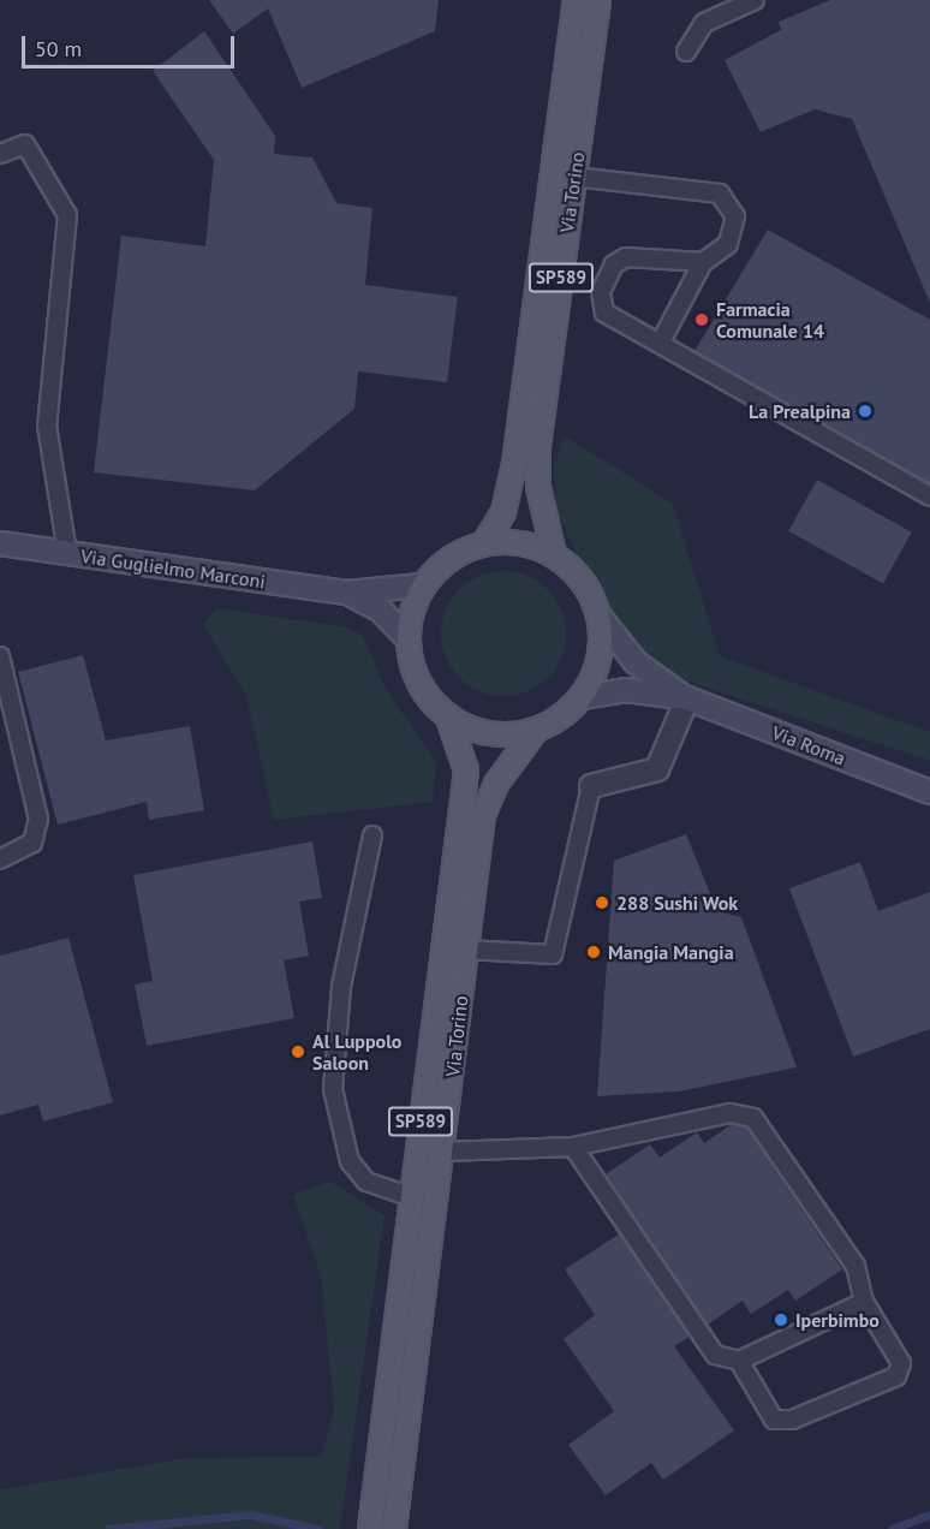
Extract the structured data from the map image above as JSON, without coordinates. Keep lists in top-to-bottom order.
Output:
{
  "streets": {
    "main road": ["Via Torino", "SP589"],
    "street": ["Via Guglielmo Marconi", "Via Roma"]
  },
  "crossings": [
    ["Via Torino", "SP589"],
    ["Via Torino", "Via Guglielmo Marconi"],
    ["SP589", "Via Guglielmo Marconi"]
  ],
  "places": [
    "Farmacia Comunale 14",
    "La Prealpina",
    "288 Sushi Wok",
    "Mangia Mangia",
    "Al Luppolo Saloon",
    "Iperbimbo"
  ],
  "scale_bar": "50 m"
}
